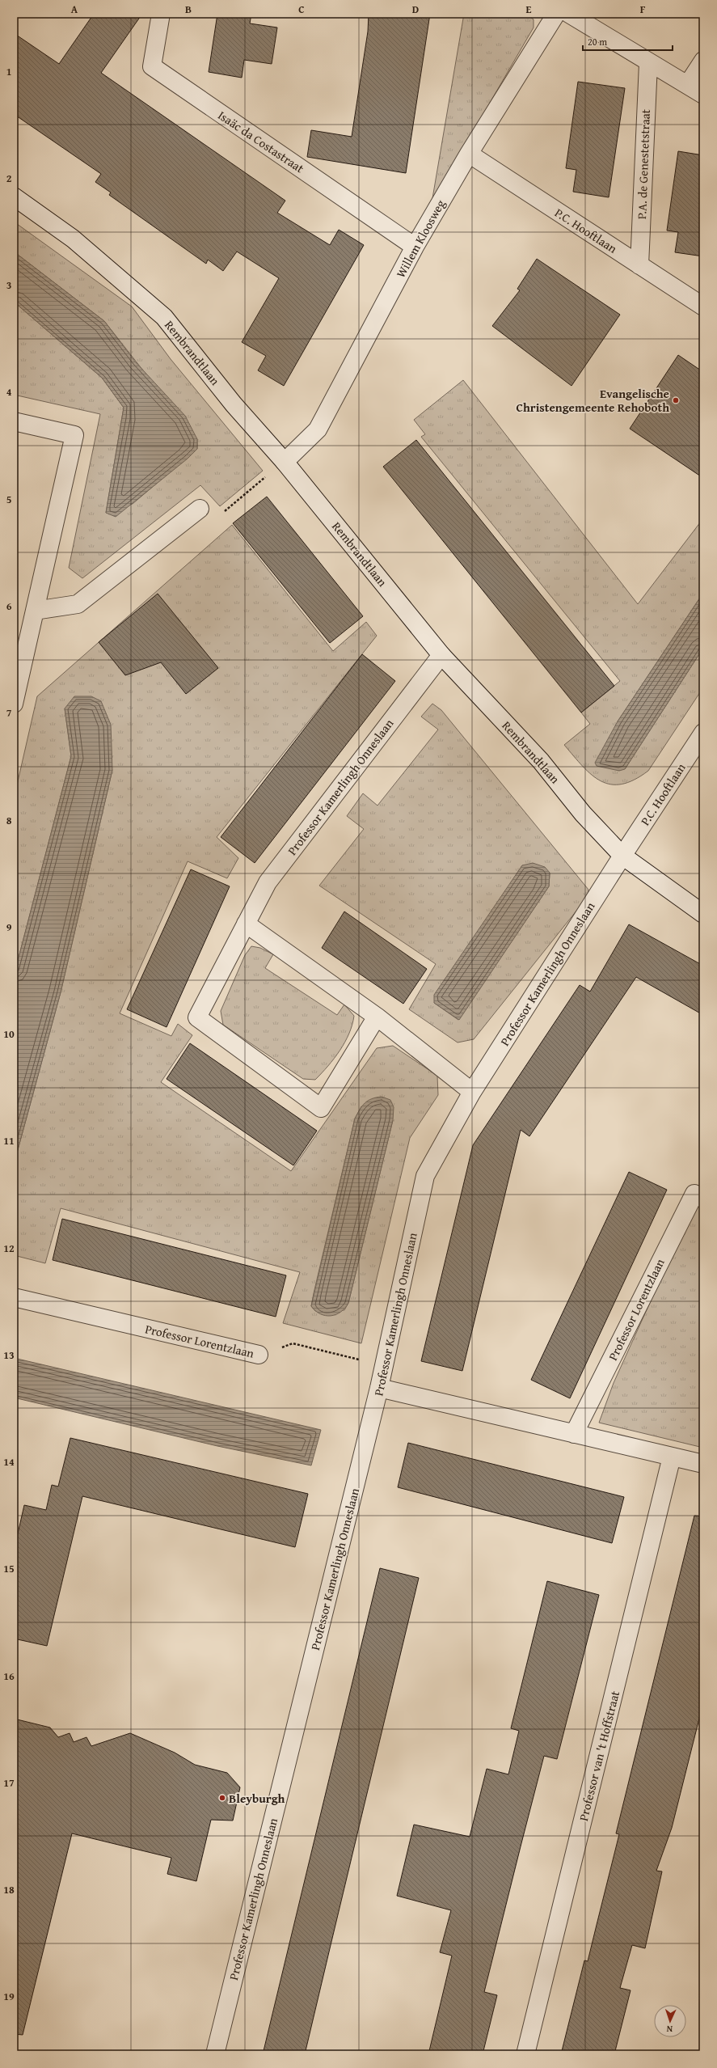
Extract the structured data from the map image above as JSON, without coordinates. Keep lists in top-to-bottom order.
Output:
{
  "streets": {
    "street": [
      "Isaäc da Costastraat",
      "P.A. de Genestetstraat",
      "P.C. Hooftlaan",
      "Willem Kloosweg",
      "Rembrandtlaan",
      "Professor Kamerlingh Onneslaan",
      "Professor Lorentzlaan",
      "Professor van 't Hoffstraat"
    ]
  },
  "crossings": [
    ["Isaäc da Costastraat", "Willem Kloosweg"],
    ["P.A. de Genestetstraat", "P.C. Hooftlaan"],
    ["P.C. Hooftlaan", "Willem Kloosweg"],
    ["P.C. Hooftlaan", "Rembrandtlaan"],
    ["P.C. Hooftlaan", "Professor Kamerlingh Onneslaan"],
    ["Willem Kloosweg", "Rembrandtlaan"],
    ["Rembrandtlaan", "Professor Kamerlingh Onneslaan"],
    ["Professor Kamerlingh Onneslaan", "Professor Lorentzlaan"]
  ],
  "places": ["Evangelische Christengemeente Rehoboth", "Bleyburgh"],
  "scale_bar": "20 m",
  "north": "bottom",
  "grid": {
    "columns": [
      "A",
      "B",
      "C",
      "D",
      "E",
      "F"
    ],
    "rows": [
      "1",
      "2",
      "3",
      "4",
      "5",
      "6",
      "7",
      "8",
      "9",
      "10",
      "11",
      "12",
      "13",
      "14",
      "15",
      "16",
      "17",
      "18",
      "19"
    ]
  }
}
